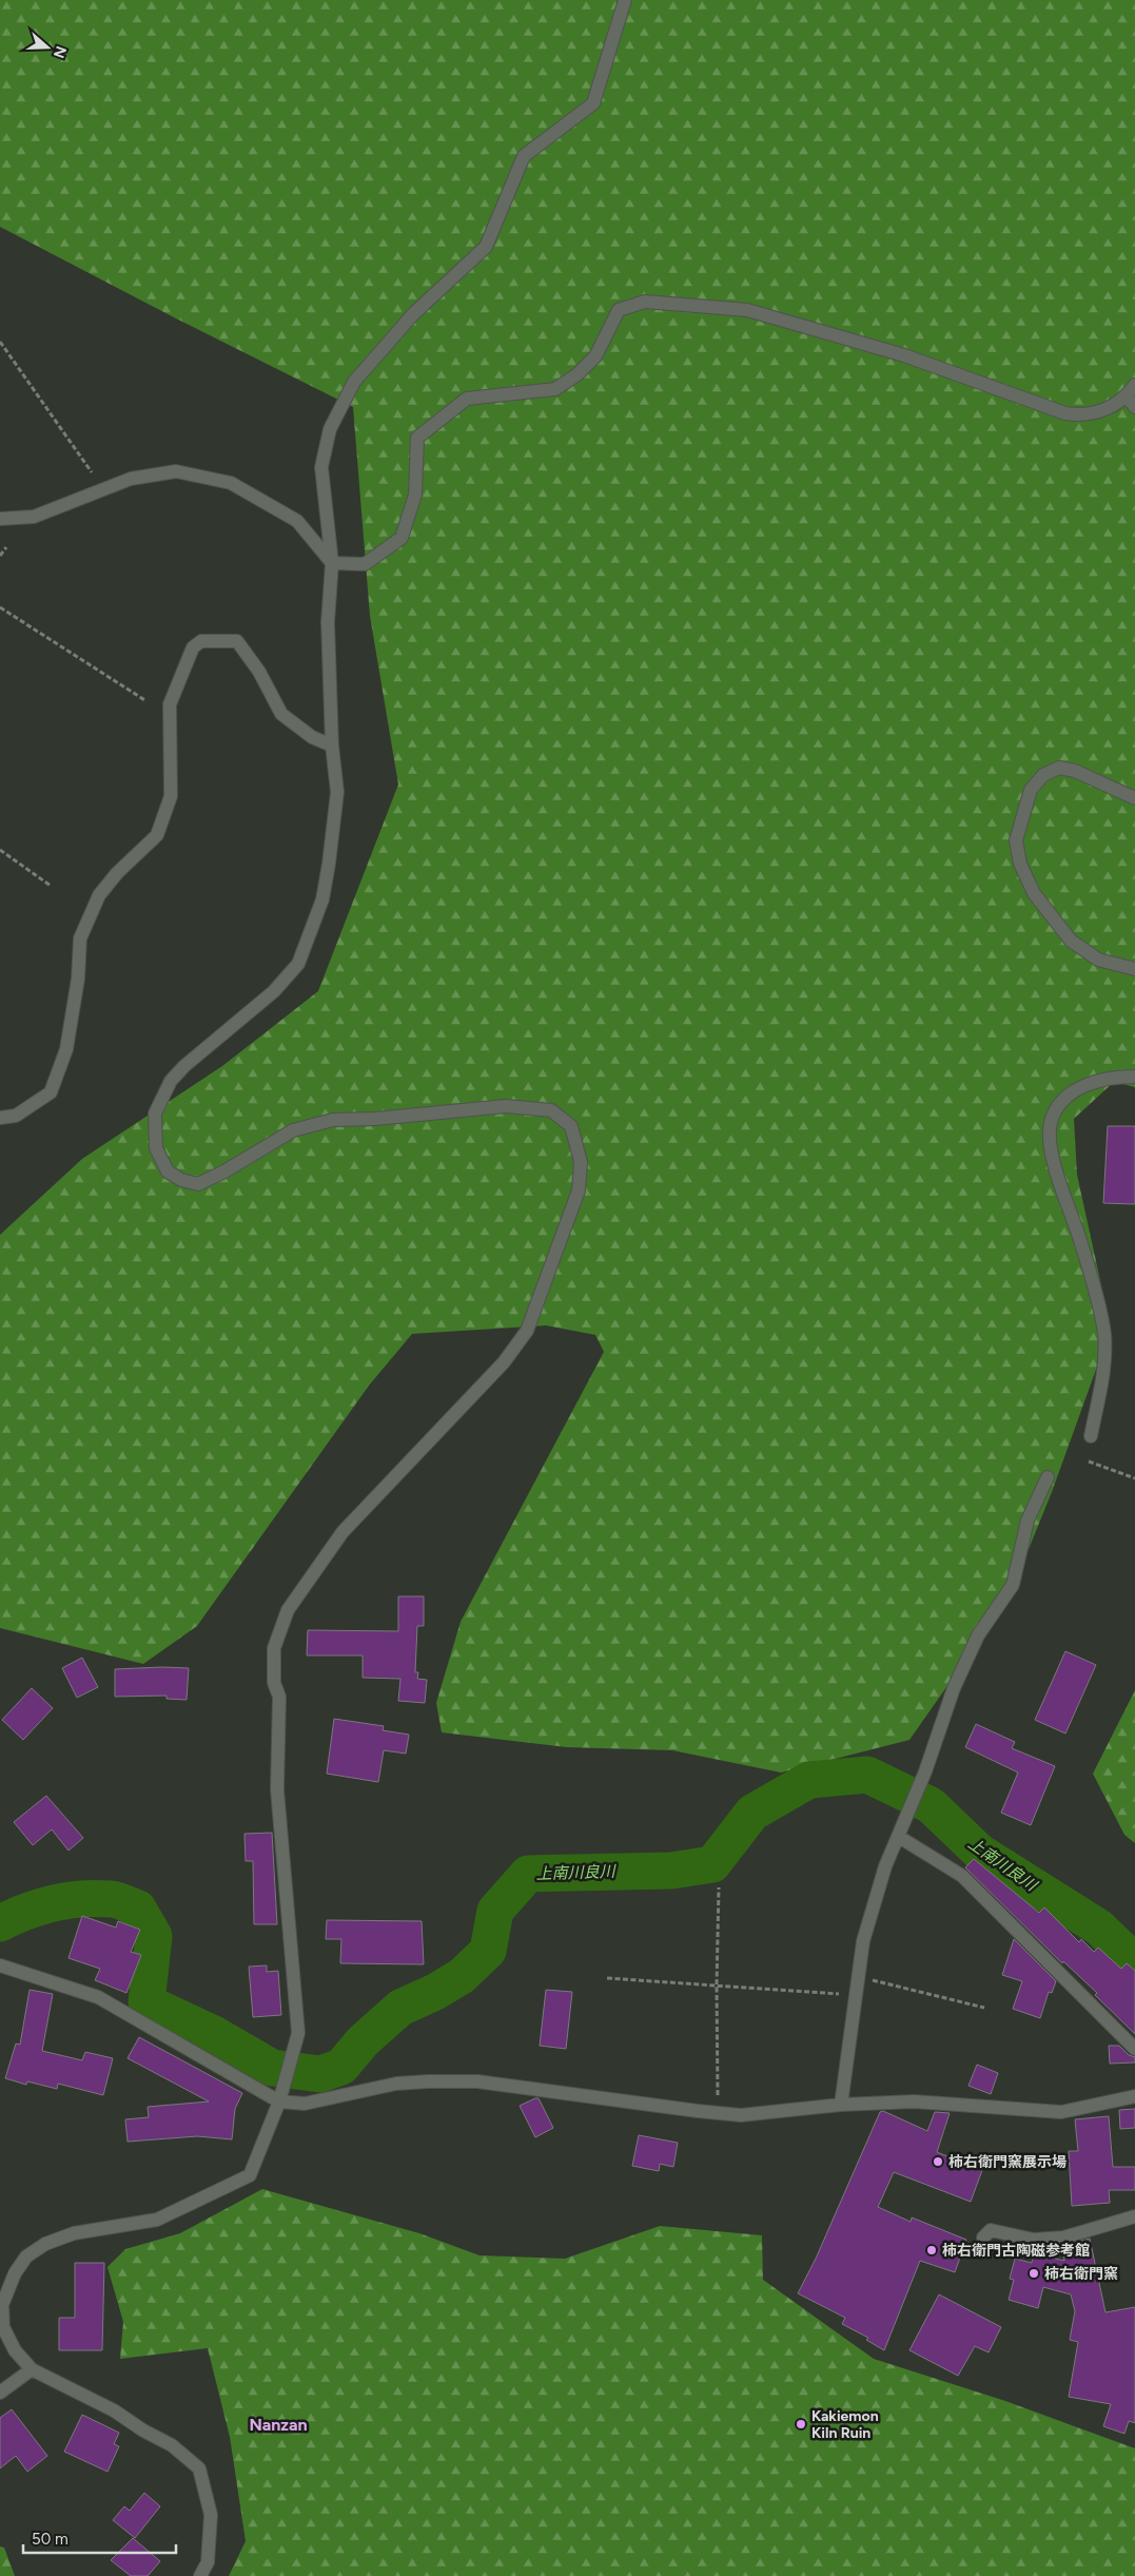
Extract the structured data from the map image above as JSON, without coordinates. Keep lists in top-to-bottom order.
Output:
{
  "districts": ["Nanzan"],
  "water": ["上南川良川"],
  "places": [
    "柿右衛門窯展示場",
    "柿右衛門古陶磁参考館",
    "柿右衛門窯",
    "Kakiemon Kiln Ruin"
  ],
  "scale_bar": "50 m",
  "north": "right"
}
